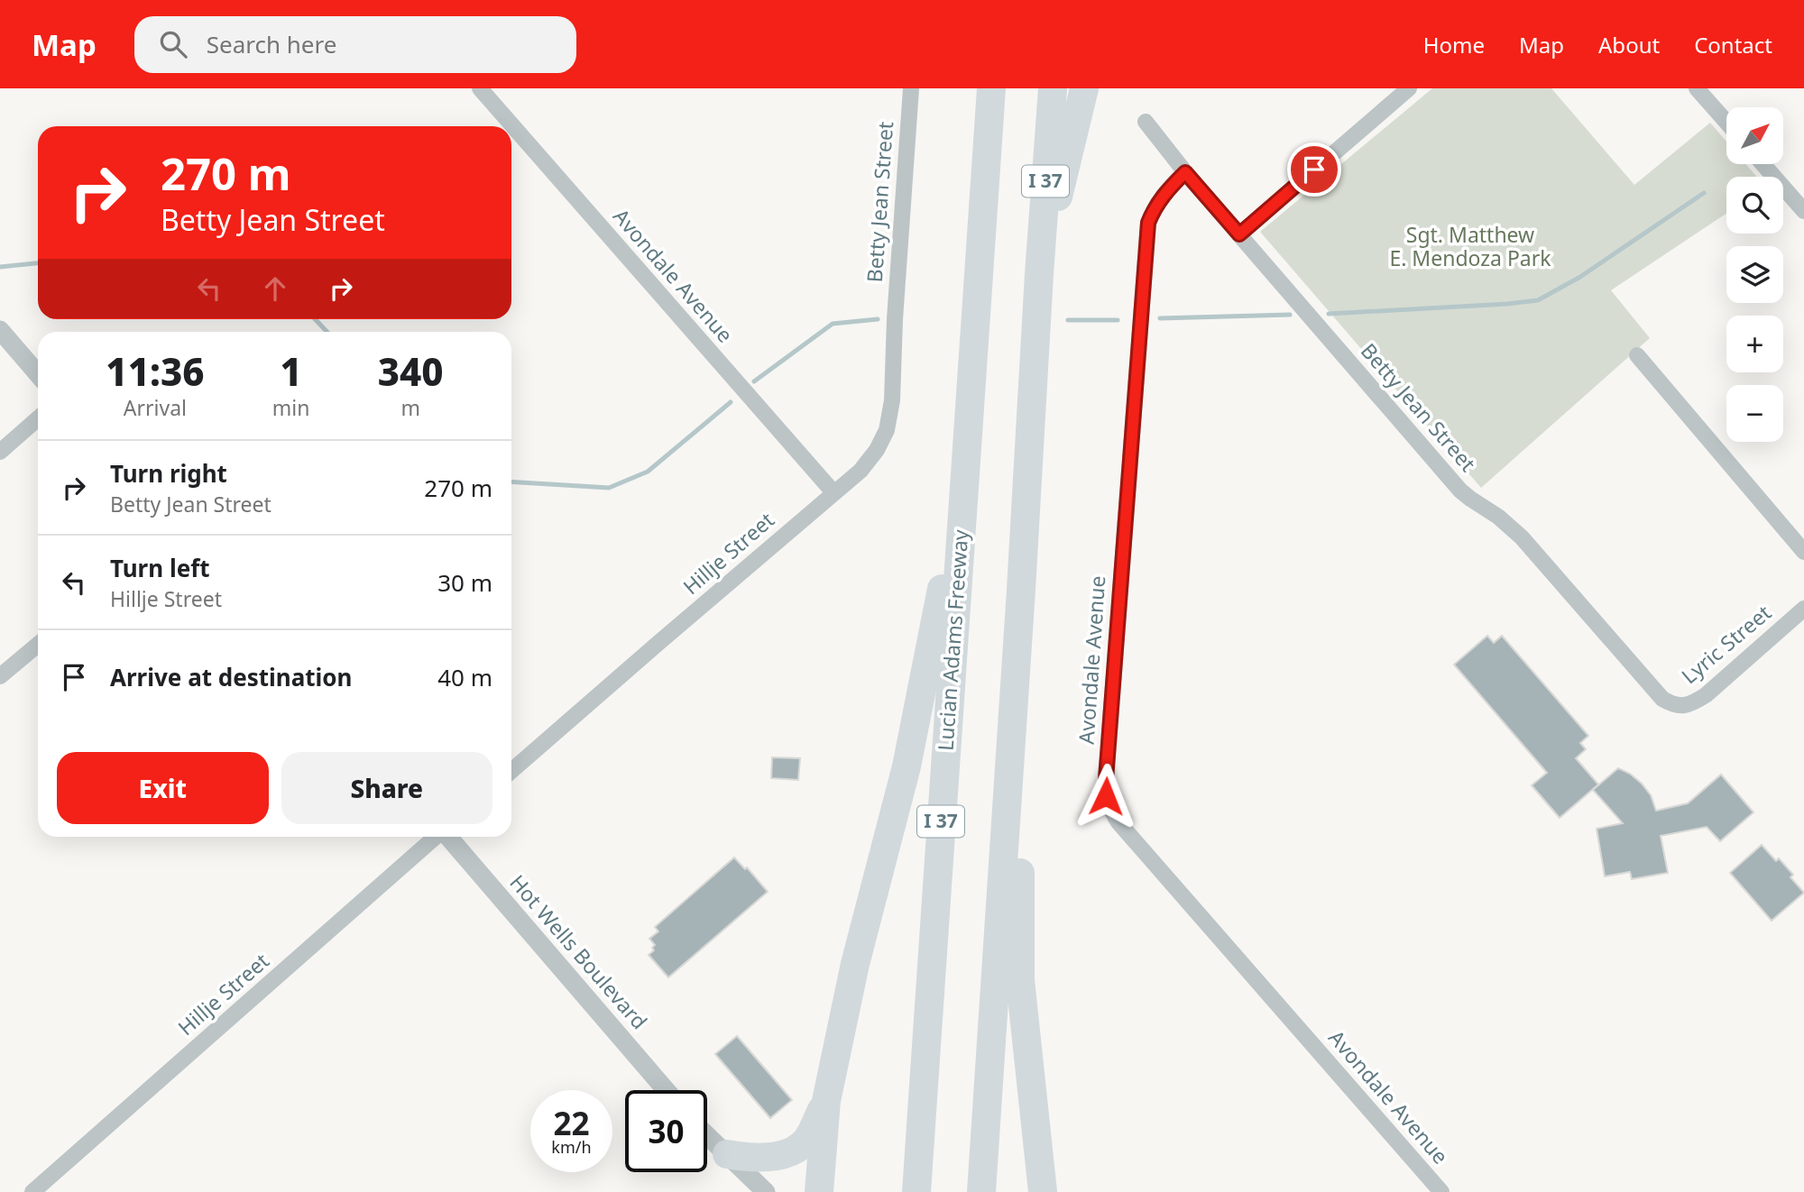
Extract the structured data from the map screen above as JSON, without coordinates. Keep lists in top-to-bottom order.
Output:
{
  "streets": {
    "highway": ["I 37", "Lucian Adams Freeway"],
    "street": [
      "Betty Jean Street",
      "Avondale Avenue",
      "Hillje Street",
      "Lyric Street",
      "Hot Wells Boulevard"
    ]
  },
  "crossings": [
    ["Betty Jean Street", "Avondale Avenue"],
    ["Betty Jean Street", "Hillje Street"],
    ["Betty Jean Street", "Lyric Street"],
    ["Avondale Avenue", "Hillje Street"]
  ],
  "parks": ["Sgt. Matthew E. Mendoza Park"],
  "north": "top right",
  "page": {
    "header": "Map",
    "search": "Search here",
    "nav": [
      "Home",
      "Map",
      "About",
      "Contact"
    ],
    "map_buttons": ["+", "−"],
    "turn": ["270 m", "Betty Jean Street"],
    "eta": [
      "11:36",
      "Arrival",
      "1",
      "min",
      "340",
      "m"
    ],
    "list": [
      {
        "name": "Turn right",
        "note": "Betty Jean Street",
        "value": "270 m"
      },
      {
        "name": "Turn left",
        "note": "Hillje Street",
        "value": "30 m"
      },
      {
        "name": "Arrive at destination",
        "value": "40 m"
      }
    ],
    "buttons": ["Exit", "Share"],
    "speed": "22 km/h",
    "limit": "30"
  }
}
